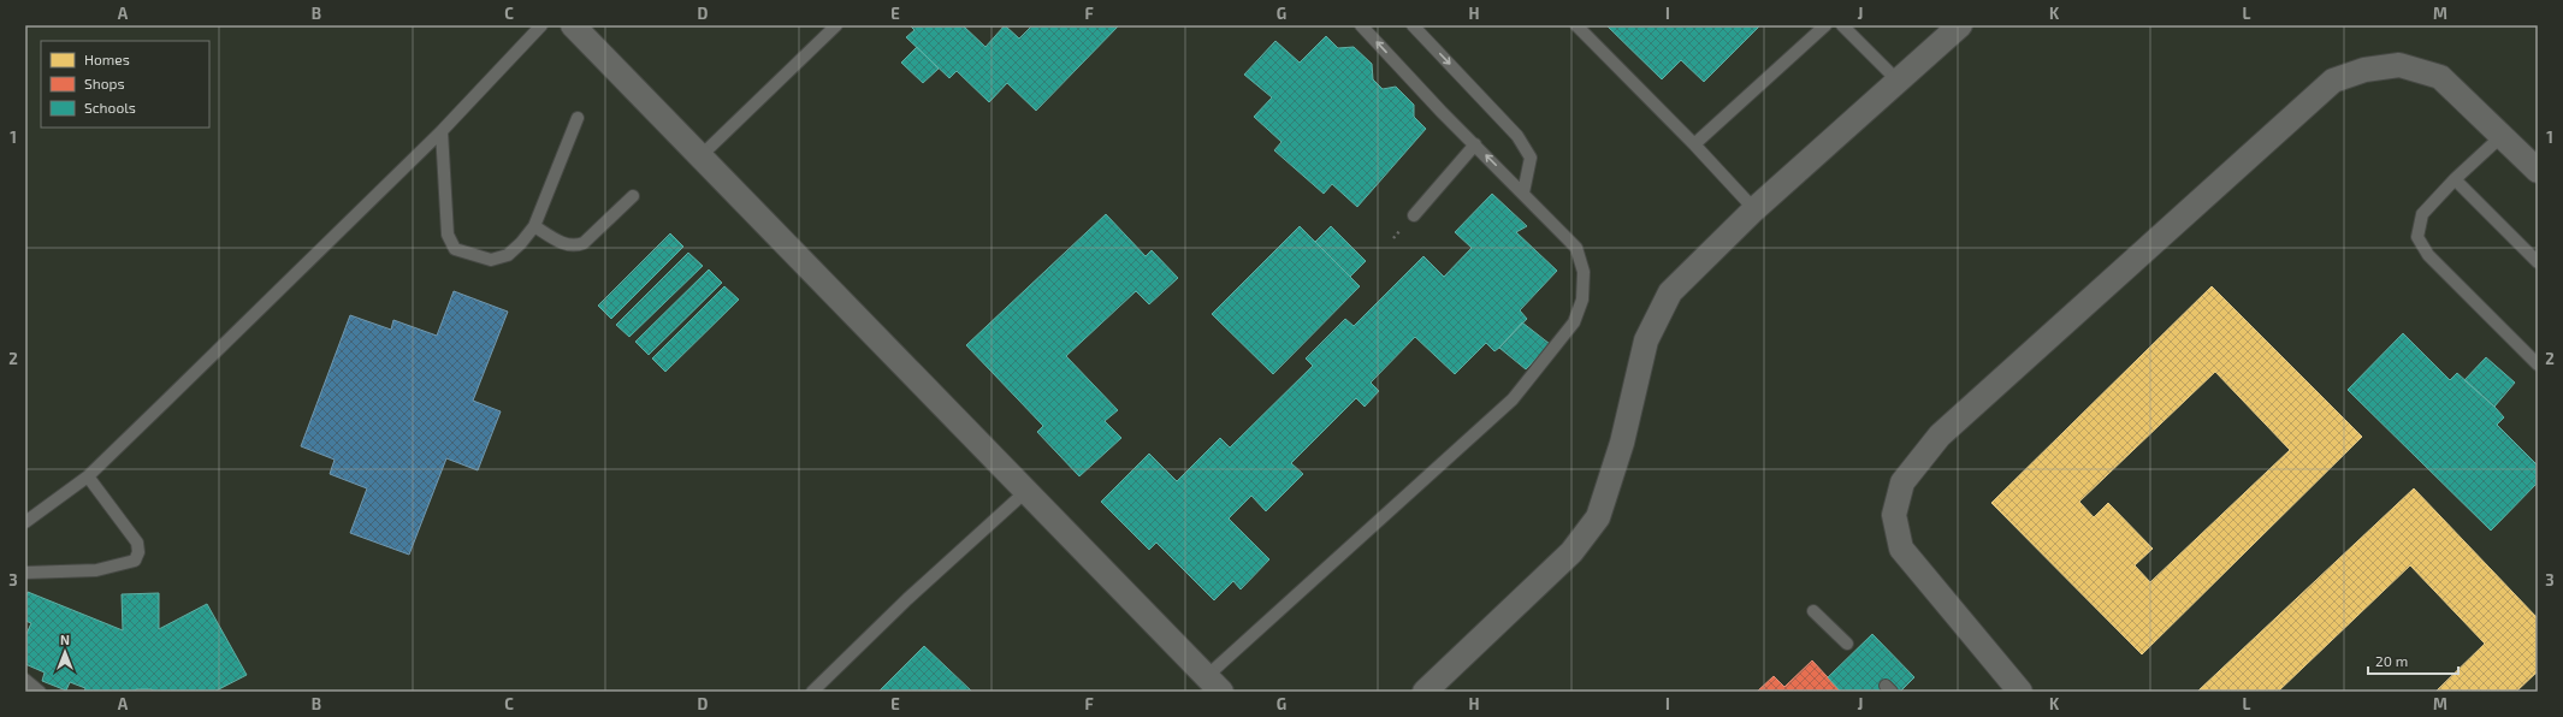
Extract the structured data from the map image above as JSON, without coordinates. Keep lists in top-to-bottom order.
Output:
{
  "legend": ["Homes", "Shops", "Schools"],
  "scale_bar": "20 m",
  "north": "top",
  "grid": {
    "columns": [
      "A",
      "B",
      "C",
      "D",
      "E",
      "F",
      "G",
      "H",
      "I",
      "J",
      "K",
      "L",
      "M"
    ],
    "rows": ["1", "2", "3"]
  }
}
